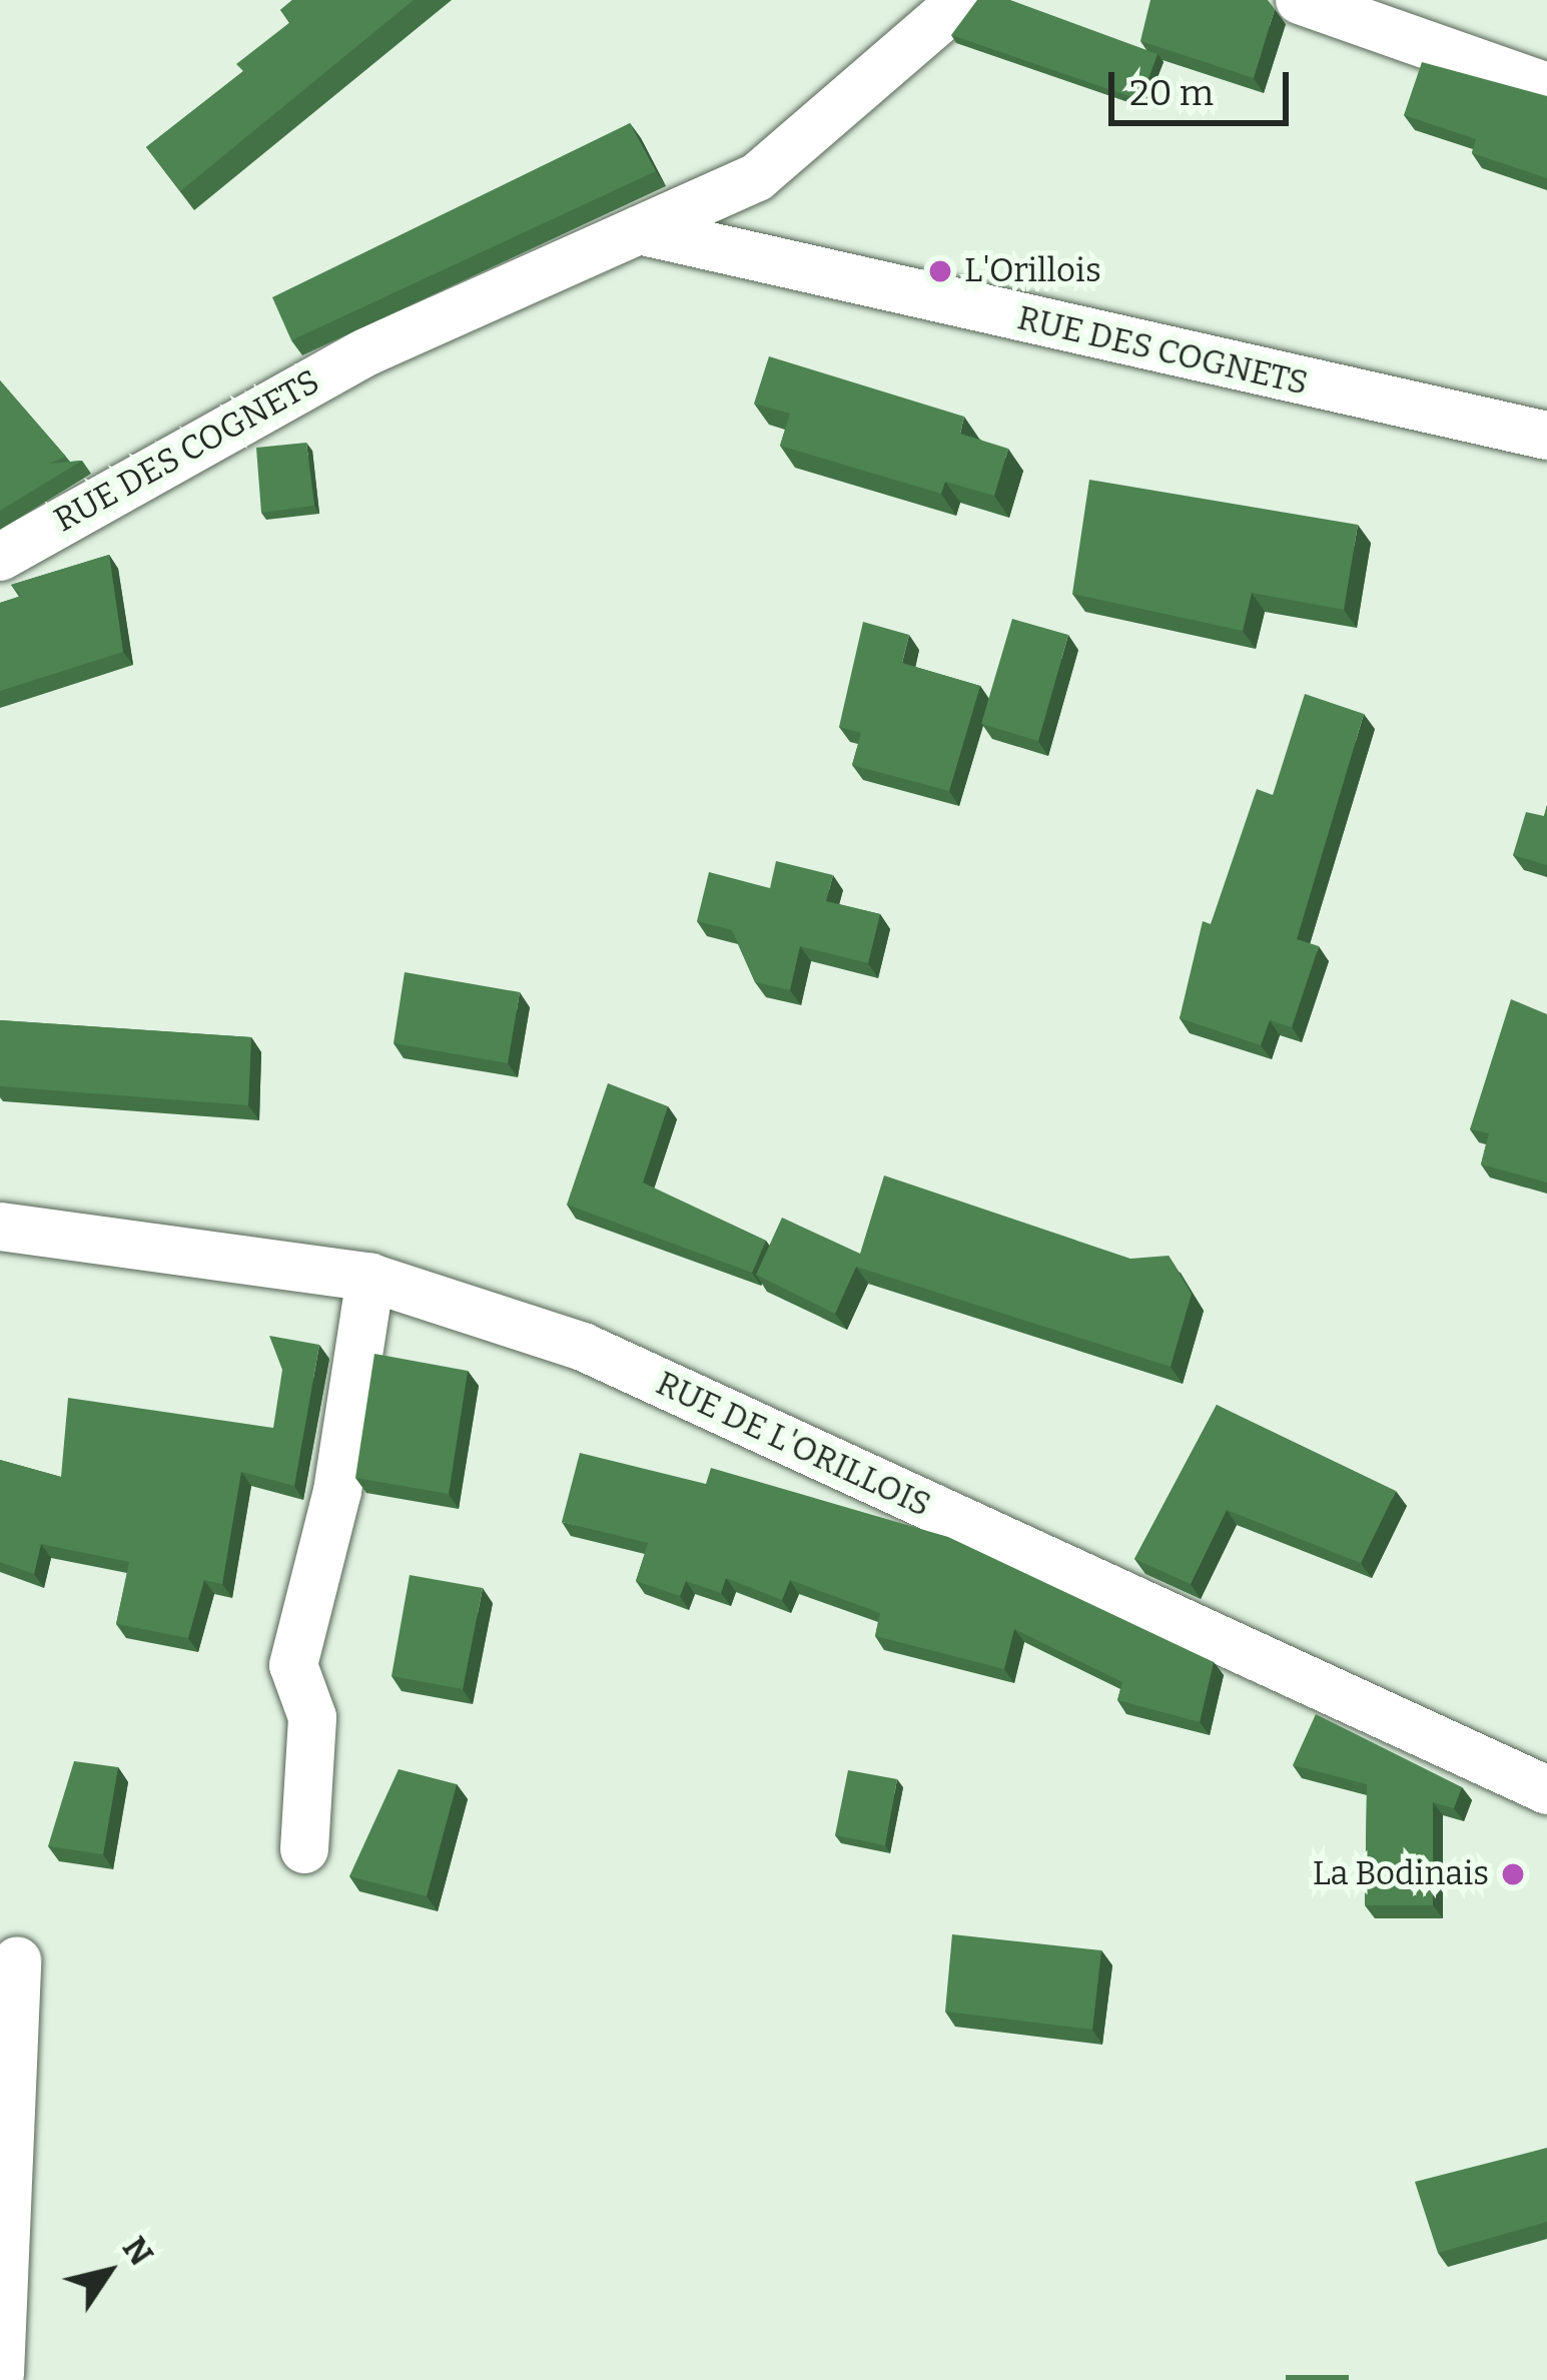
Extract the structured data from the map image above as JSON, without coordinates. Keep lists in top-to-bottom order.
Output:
{
  "streets": {
    "street": ["RUE DES COGNETS", "RUE DE L'ORILLOIS"]
  },
  "places": ["L'Orillois", "La Bodinais"],
  "scale_bar": "20 m",
  "north": "top right"
}
